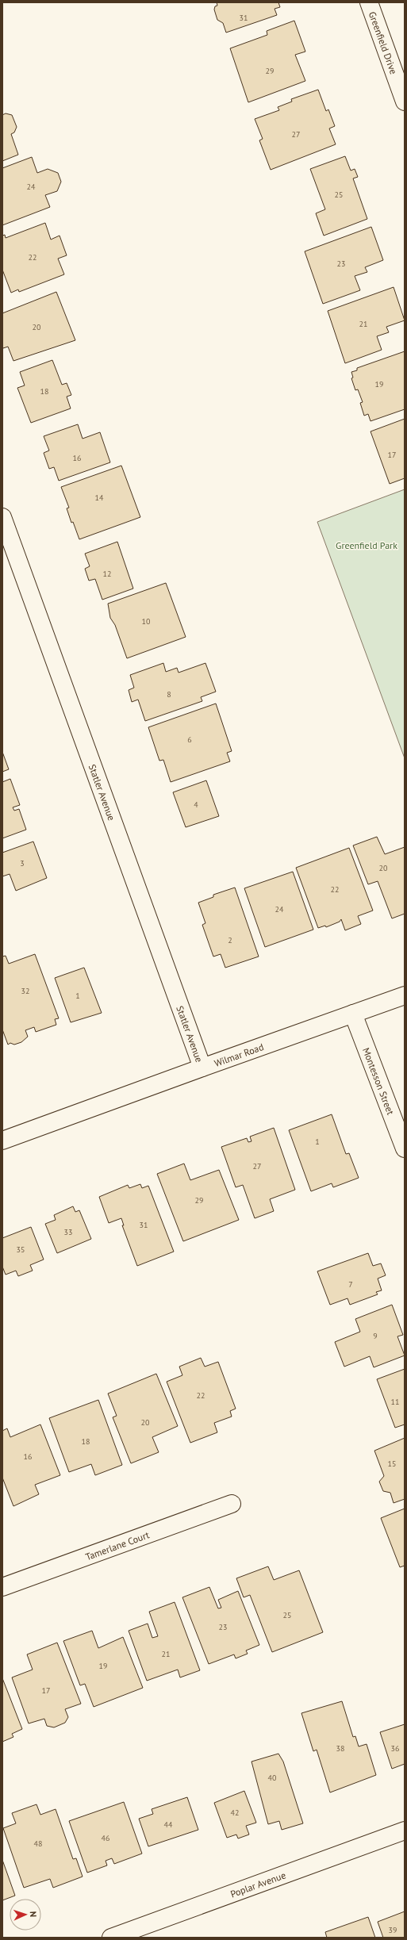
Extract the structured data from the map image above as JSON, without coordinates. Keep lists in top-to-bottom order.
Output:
{
  "streets": {
    "street": [
      "Greenfield Drive",
      "Statler Avenue",
      "Wilmar Road",
      "Montesson Street",
      "Tamerlane Court",
      "Poplar Avenue"
    ]
  },
  "crossings": [
    ["Statler Avenue", "Wilmar Road"],
    ["Wilmar Road", "Montesson Street"]
  ],
  "parks": ["Greenfield Park"],
  "house_numbers": [
    "31",
    "29",
    "27",
    "24",
    "25",
    "22",
    "23",
    "21",
    "20",
    "19",
    "18",
    "17",
    "16",
    "14",
    "12",
    "10",
    "8",
    "6",
    "4",
    "3",
    "20",
    "22",
    "24",
    "2",
    "32",
    "1",
    "1",
    "27",
    "29",
    "31",
    "33",
    "35",
    "7",
    "9",
    "22",
    "11",
    "20",
    "18",
    "16",
    "15",
    "25",
    "23",
    "21",
    "19",
    "17",
    "38",
    "36",
    "40",
    "42",
    "44",
    "46",
    "48",
    "39"
  ],
  "north": "right"
}
